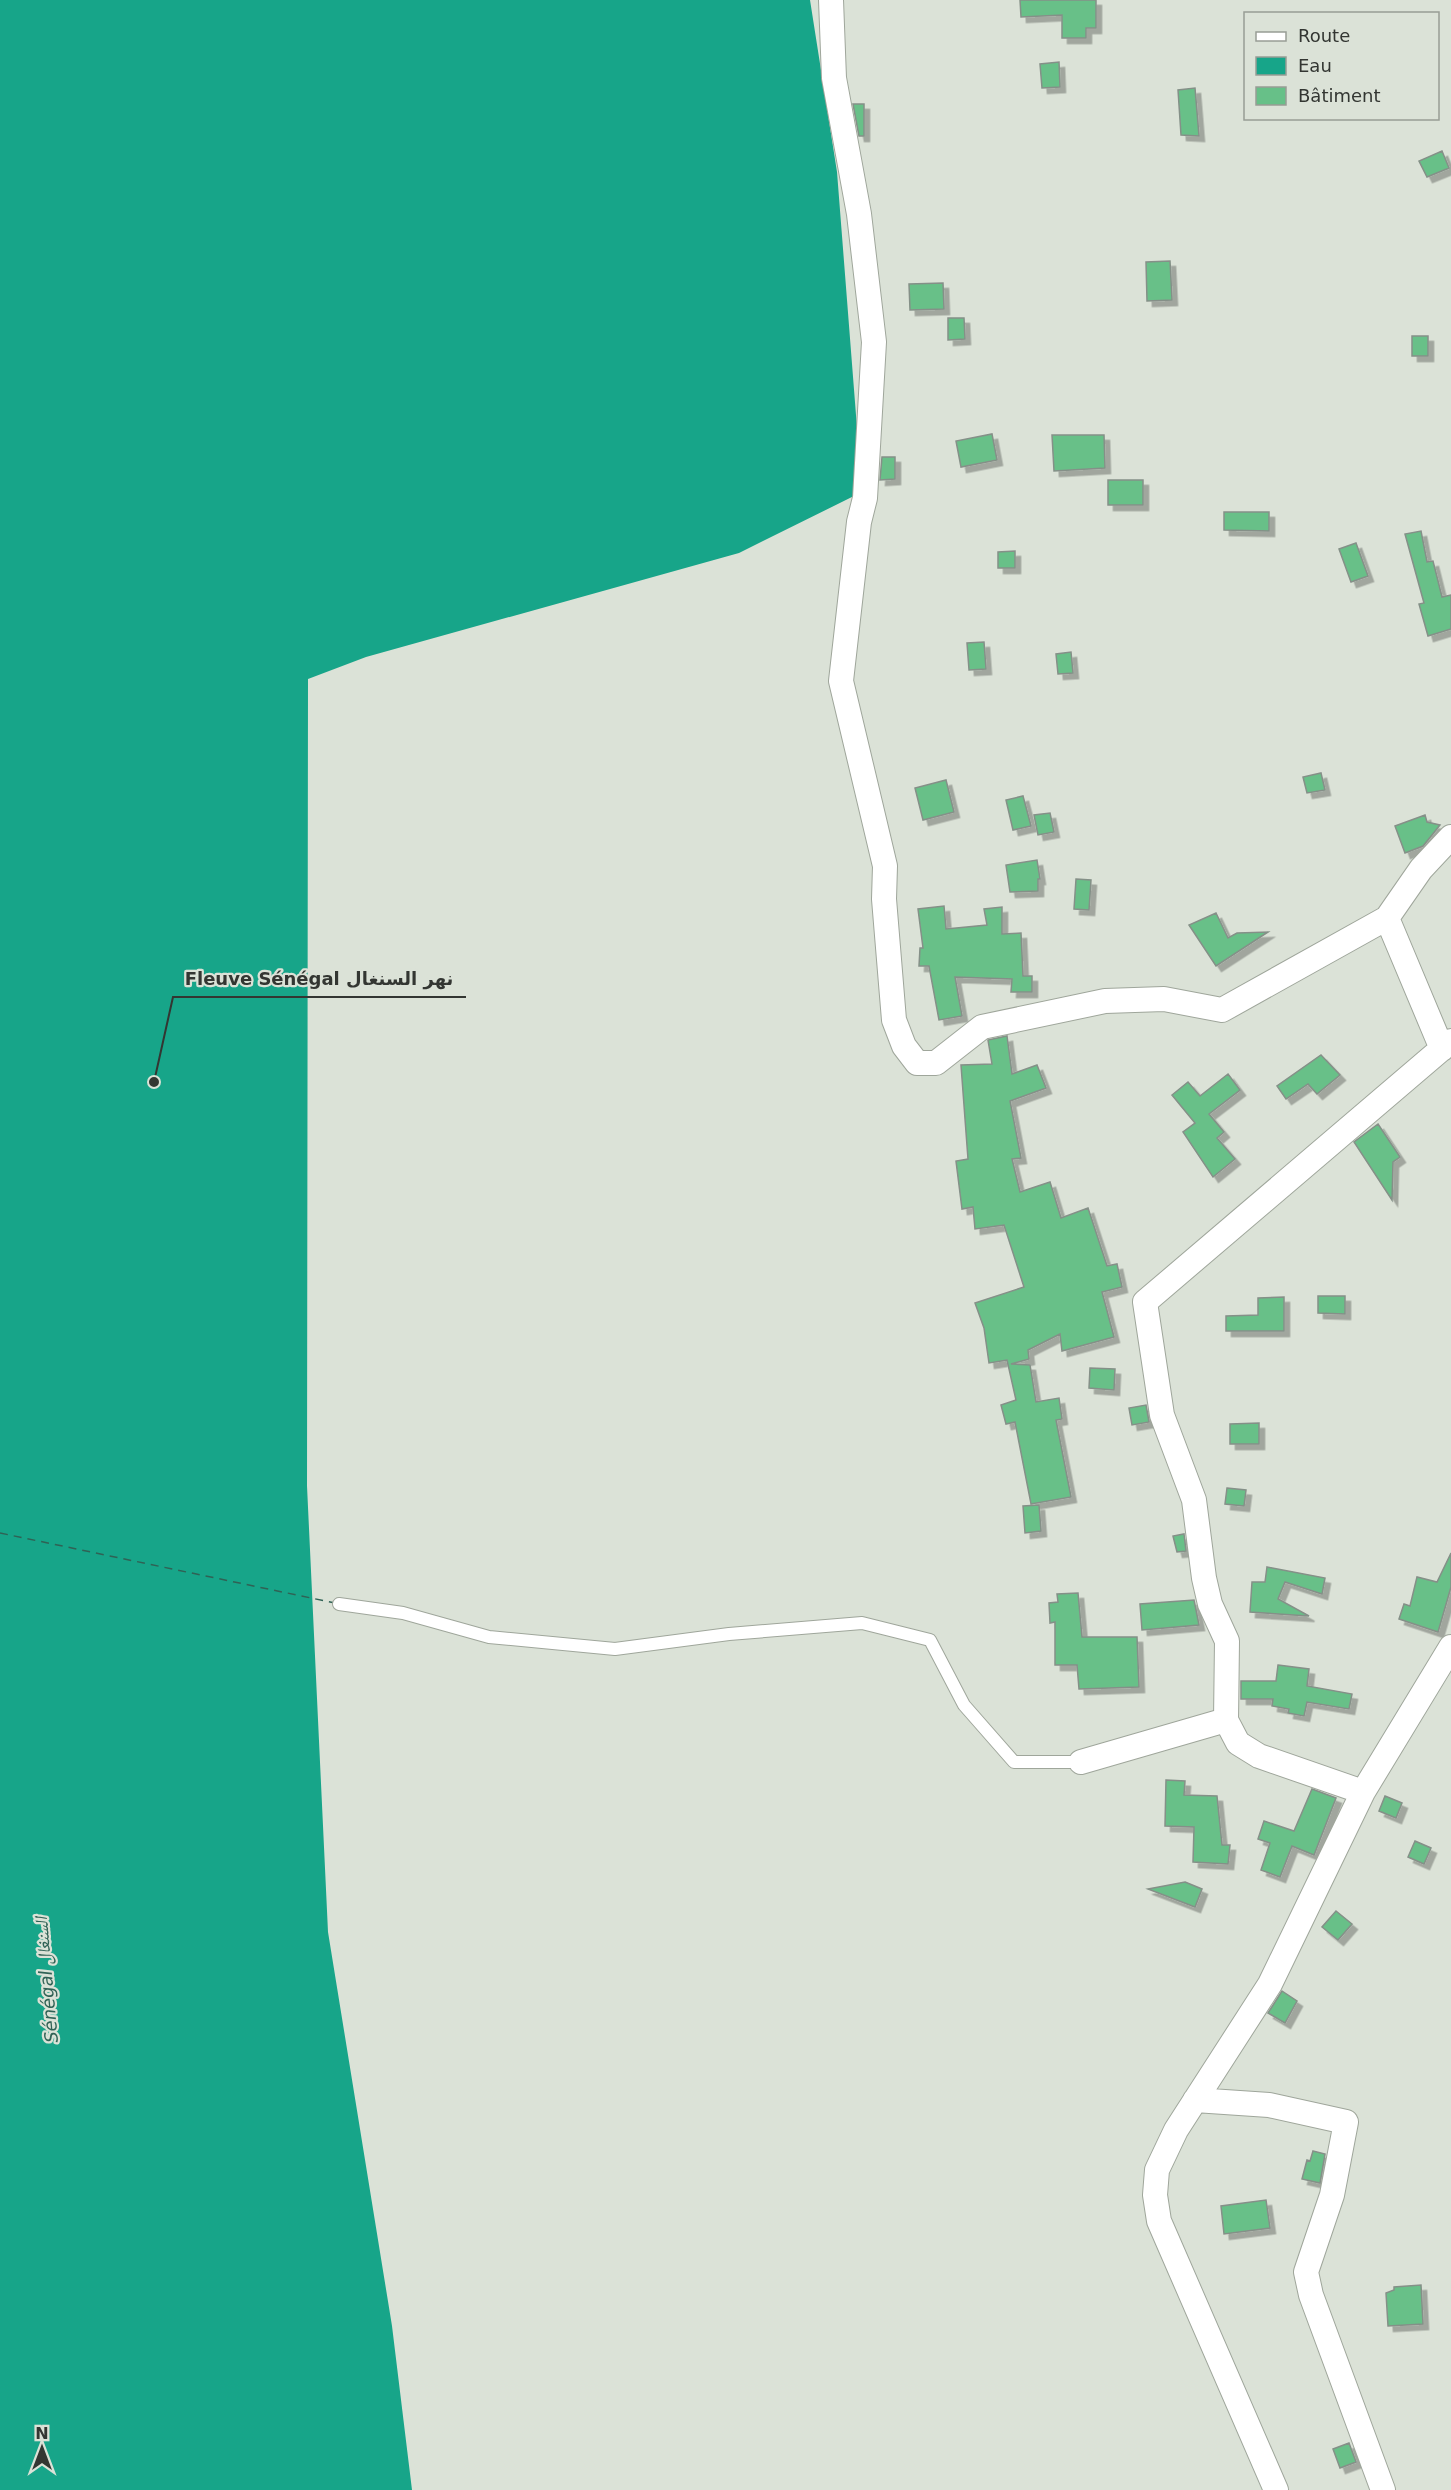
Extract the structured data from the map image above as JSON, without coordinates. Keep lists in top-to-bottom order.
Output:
{
  "water": ["Sénégal السنغال"],
  "places": ["Fleuve Sénégal نهر السنغال"],
  "legend": ["Route", "Eau", "Bâtiment"],
  "north": "top"
}
